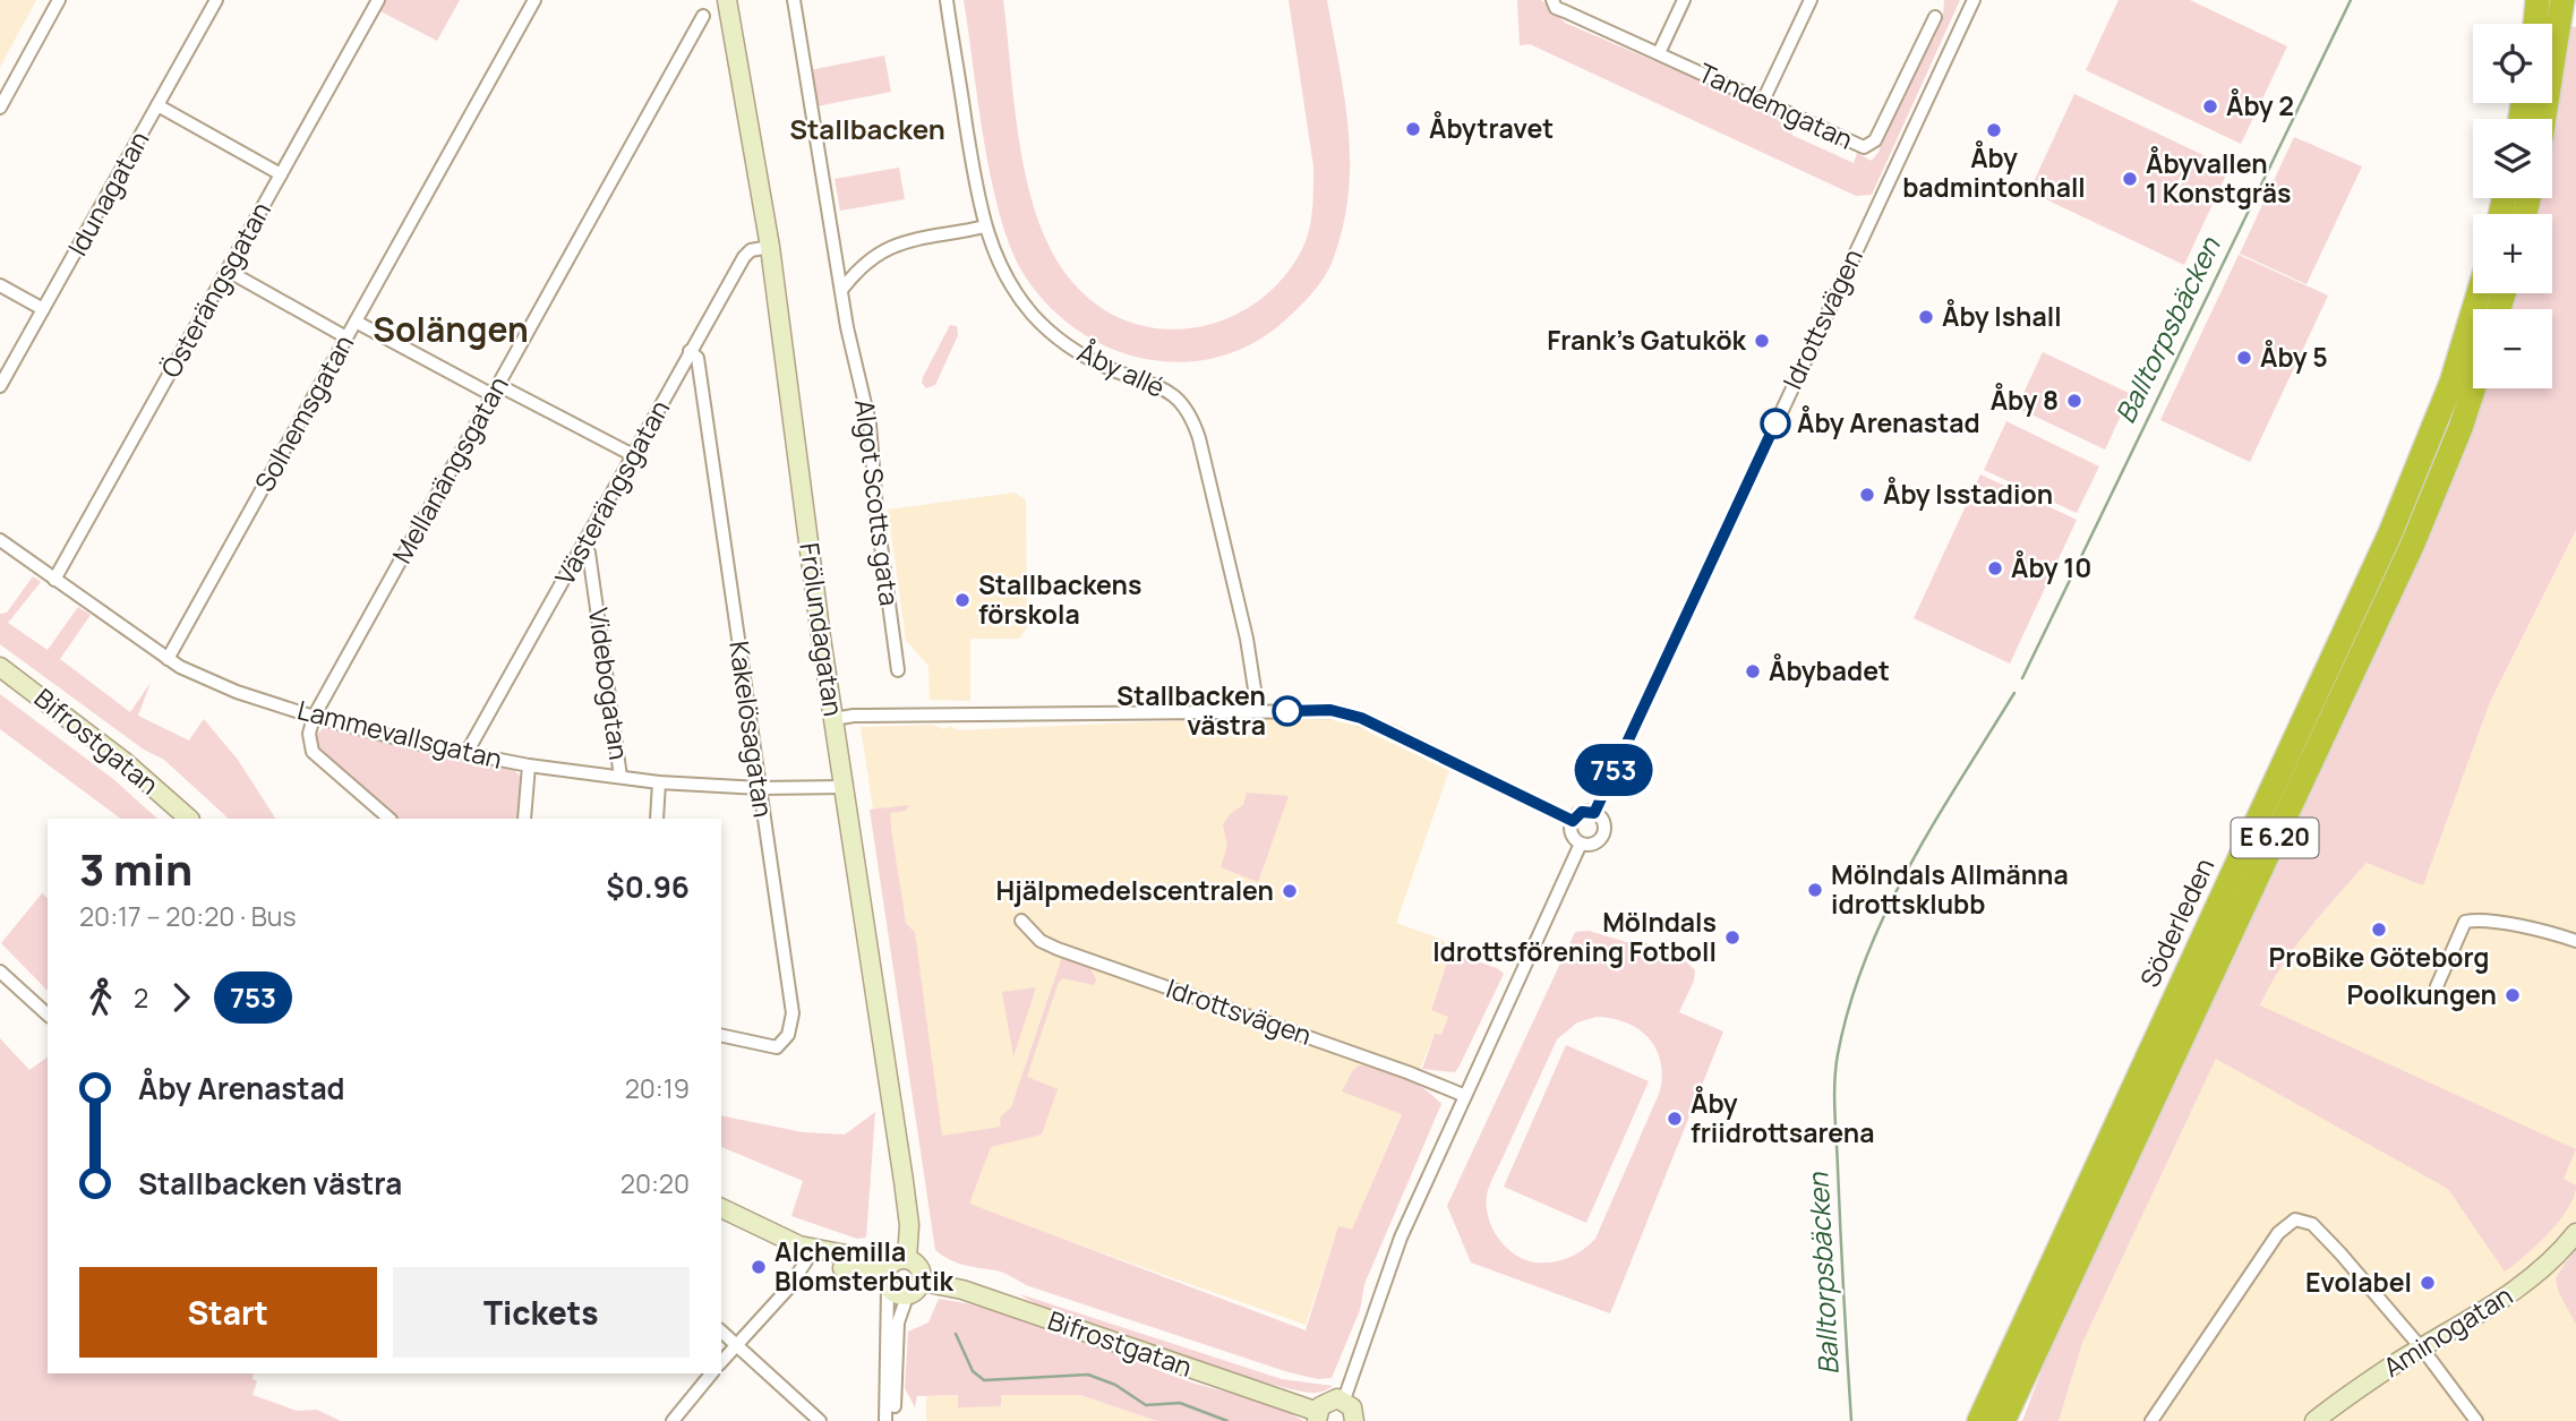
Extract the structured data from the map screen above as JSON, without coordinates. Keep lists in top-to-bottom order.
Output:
{
  "streets": {
    "highway": ["E 6.20", "Söderleden"],
    "street": [
      "Tandemgatan",
      "Idunagatan",
      "Österängsgatan",
      "Idrottsvägen",
      "Åby allé",
      "Solhemsgatan",
      "Mellanängsgatan",
      "Västerängsgatan",
      "Algot Scotts gata",
      "Frölundagatan",
      "Videbogatan",
      "Kakelösagatan",
      "Lammevallsgatan",
      "Bifrostgatan",
      "Aminogatan"
    ]
  },
  "crossings": [
    ["Österängsgatan", "Lammevallsgatan"],
    ["Idrottsvägen", "Bifrostgatan"],
    ["Solhemsgatan", "Lammevallsgatan"],
    ["Mellanängsgatan", "Lammevallsgatan"],
    ["Västerängsgatan", "Frölundagatan"],
    ["Västerängsgatan", "Videbogatan"],
    ["Västerängsgatan", "Kakelösagatan"],
    ["Västerängsgatan", "Lammevallsgatan"],
    ["Frölundagatan", "Lammevallsgatan"],
    ["Videbogatan", "Lammevallsgatan"],
    ["Kakelösagatan", "Lammevallsgatan"]
  ],
  "districts": ["Stallbacken", "Solängen"],
  "water": ["Balltorpsbäcken"],
  "places": [
    "Åby 2",
    "Åbytravet",
    "Åby badmintonhall",
    "Åbyvallen 1 Konstgräs",
    "Åby Ishall",
    "Frank's Gatukök",
    "Åby 5",
    "Åby 8",
    "Åby Arenastad",
    "Åby Isstadion",
    "Åby 10",
    "Stallbackens förskola",
    "Åbybadet",
    "Stallbacken västra",
    "Mölndals Allmänna idrottsklubb",
    "Hjälpmedelscentralen",
    "ProBike Göteborg",
    "Mölndals Idrottsförening Fotboll",
    "Poolkungen",
    "Åby friidrottsarena",
    "Alchemilla Blomsterbutik",
    "Evolabel"
  ],
  "lines": ["bus line 753"],
  "page": {
    "on_map": "753",
    "map_buttons": ["+", "−"],
    "heading": ["3 min", "20:17 – 20:20 · Bus", "$0.96"],
    "legs": ["2", "753"],
    "list": [
      {
        "name": "Åby Arenastad",
        "value": "20:19"
      },
      {
        "name": "Stallbacken västra",
        "value": "20:20"
      }
    ],
    "buttons": ["Start", "Tickets"]
  }
}
